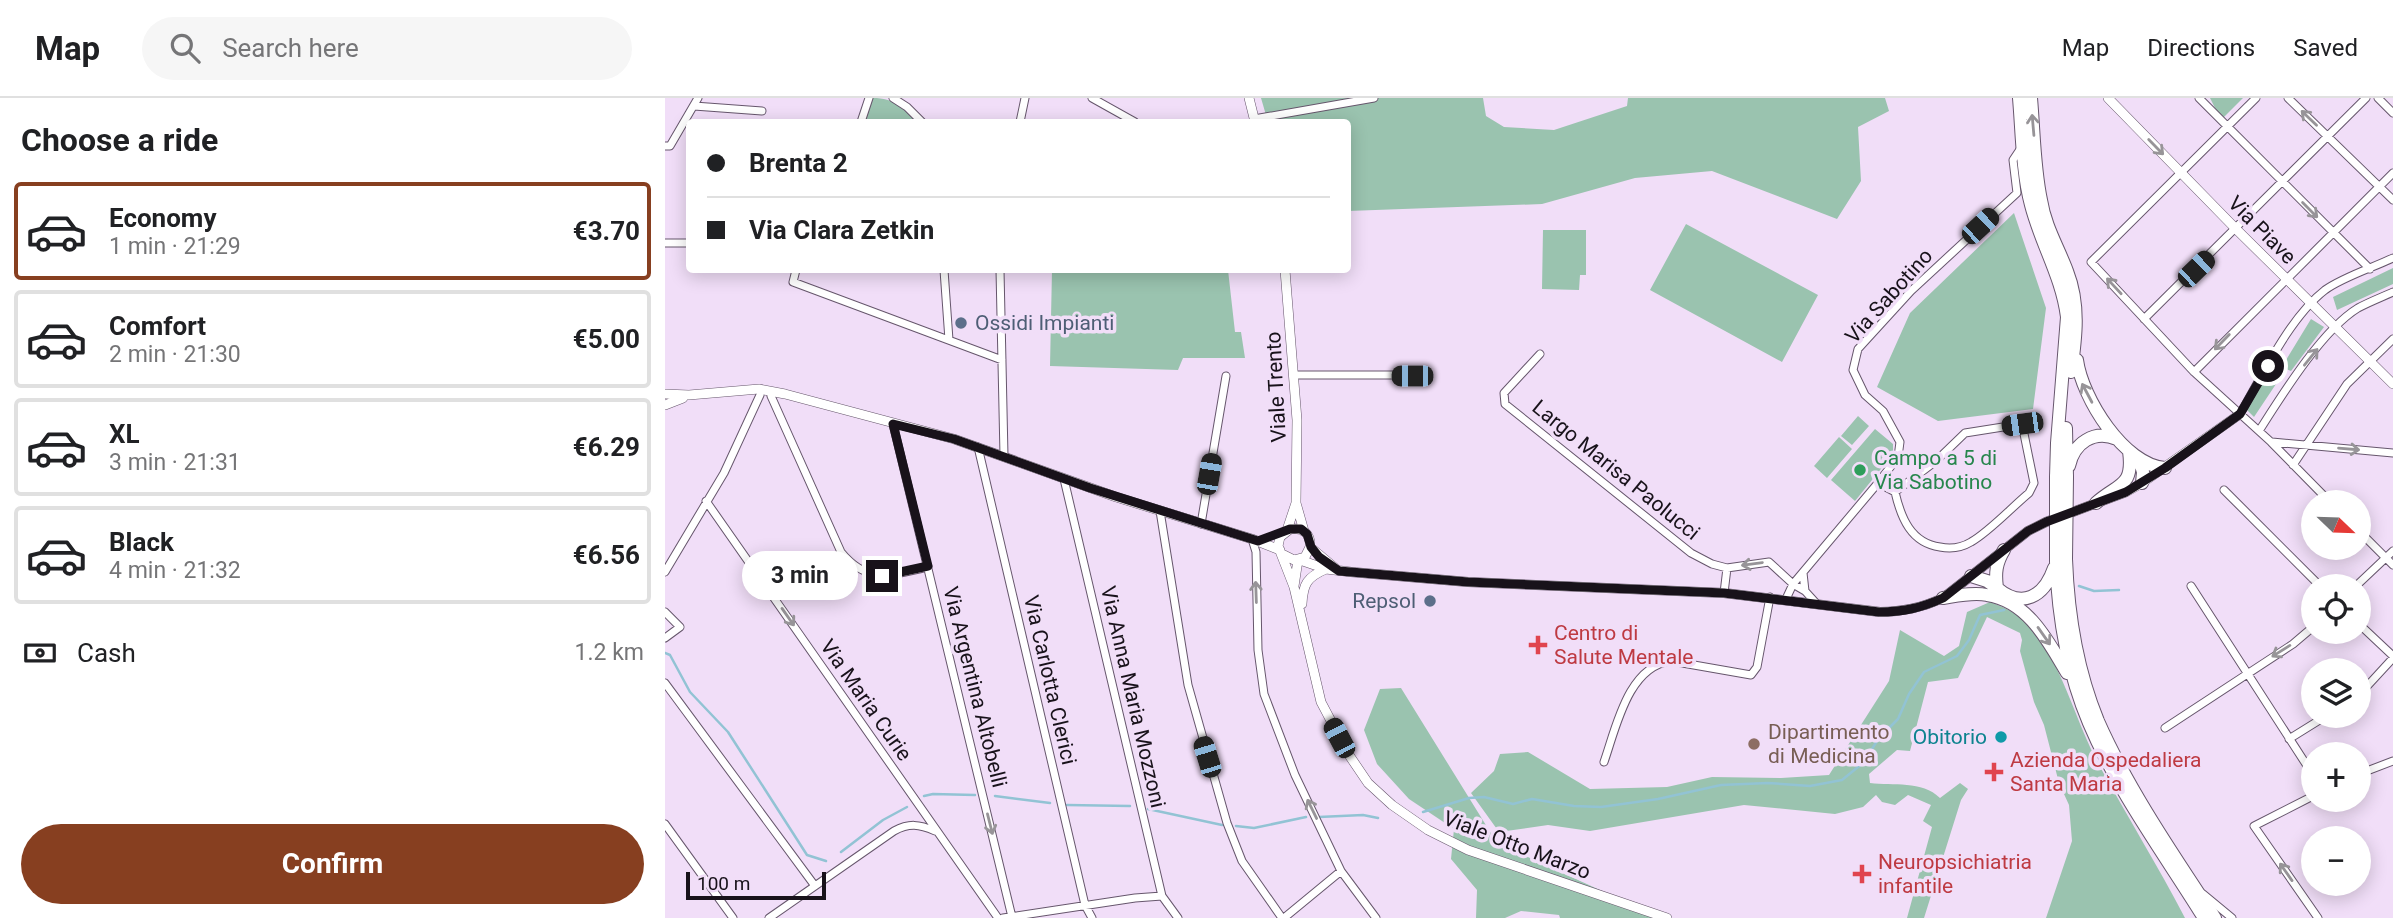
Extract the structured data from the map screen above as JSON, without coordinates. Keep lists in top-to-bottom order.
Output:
{
  "streets": {
    "street": [
      "Via Piave",
      "Via Sabotino",
      "Viale Trento",
      "Largo Marisa Paolucci",
      "Via Carlotta Clerici",
      "Via Argentina Altobelli",
      "Via Anna Maria Mozzoni",
      "Via Maria Curie",
      "Viale Otto Marzo"
    ]
  },
  "crossings": [
    ["Viale Trento", "Viale Otto Marzo"]
  ],
  "one_way": ["Via Argentina Altobelli", "Via Maria Curie"],
  "places": {
    "other": [
      "Ossidi Impianti",
      "Campo a 5 di Via Sabotino",
      "Repsol",
      "Obitorio",
      "Dipartimento di Medicina"
    ],
    "health": ["Centro di Salute Mentale", "Azienda Ospedaliera Santa Maria", "Neuropsichiatria infantile"]
  },
  "scale_bar": "100 m",
  "north": "bottom right",
  "page": {
    "header": "Map",
    "search": "Search here",
    "nav": ["Map", "Directions", "Saved"],
    "heading": "Choose a ride",
    "banner": ["Brenta 2", "Via Clara Zetkin"],
    "list": [
      {
        "name": "Economy",
        "note": "1 min · 21:29",
        "value": "€3.70"
      },
      {
        "name": "Comfort",
        "note": "2 min · 21:30",
        "value": "€5.00"
      },
      {
        "name": "XL",
        "note": "3 min · 21:31",
        "value": "€6.29"
      },
      {
        "name": "Black",
        "note": "4 min · 21:32",
        "value": "€6.56"
      }
    ],
    "map_buttons": ["+", "−"],
    "bubble": "3 min",
    "pay": ["Cash", "1.2 km"],
    "buttons": "Confirm",
    "scale": "100 m"
  }
}
